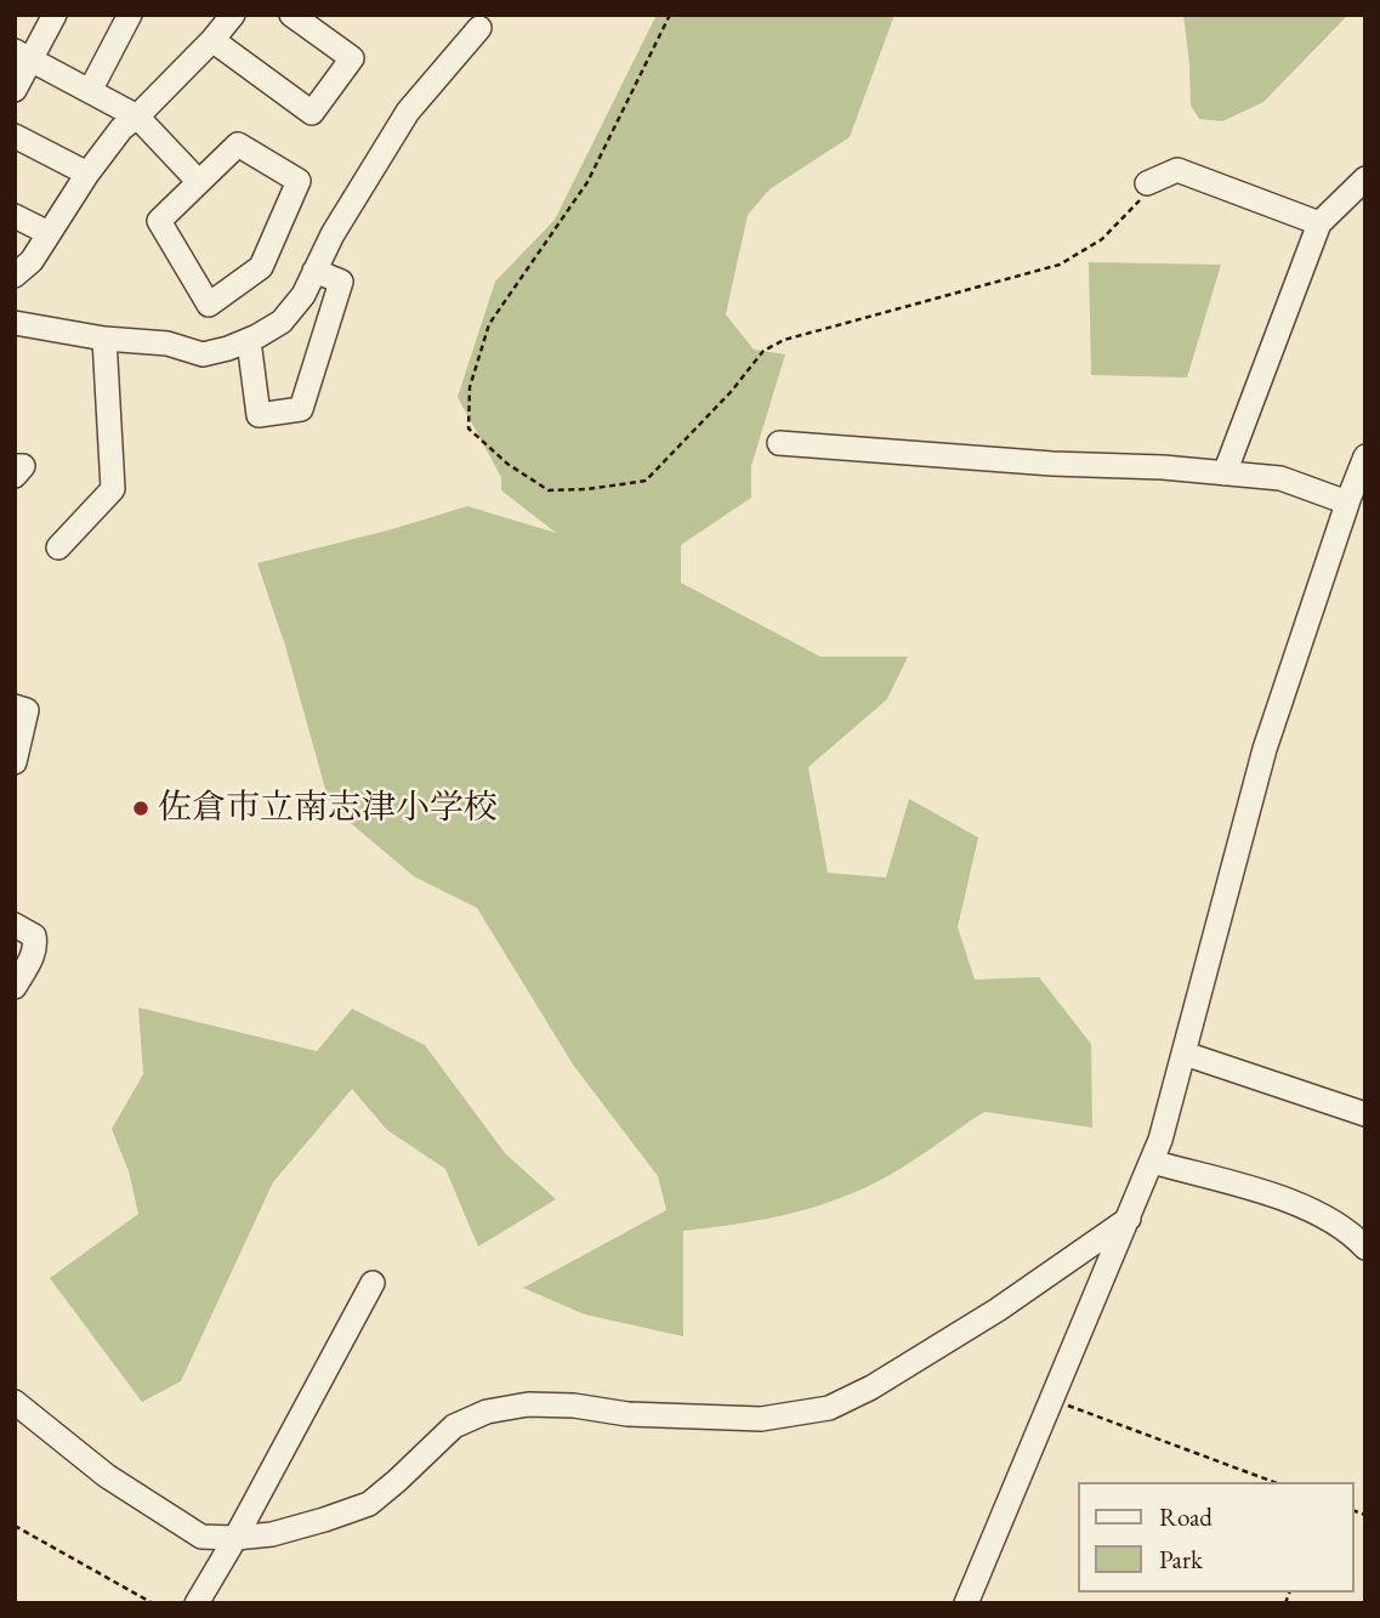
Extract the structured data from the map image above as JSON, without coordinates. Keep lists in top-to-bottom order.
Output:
{
  "places": ["佐倉市立南志津小学校"],
  "legend": ["Road", "Park"]
}
